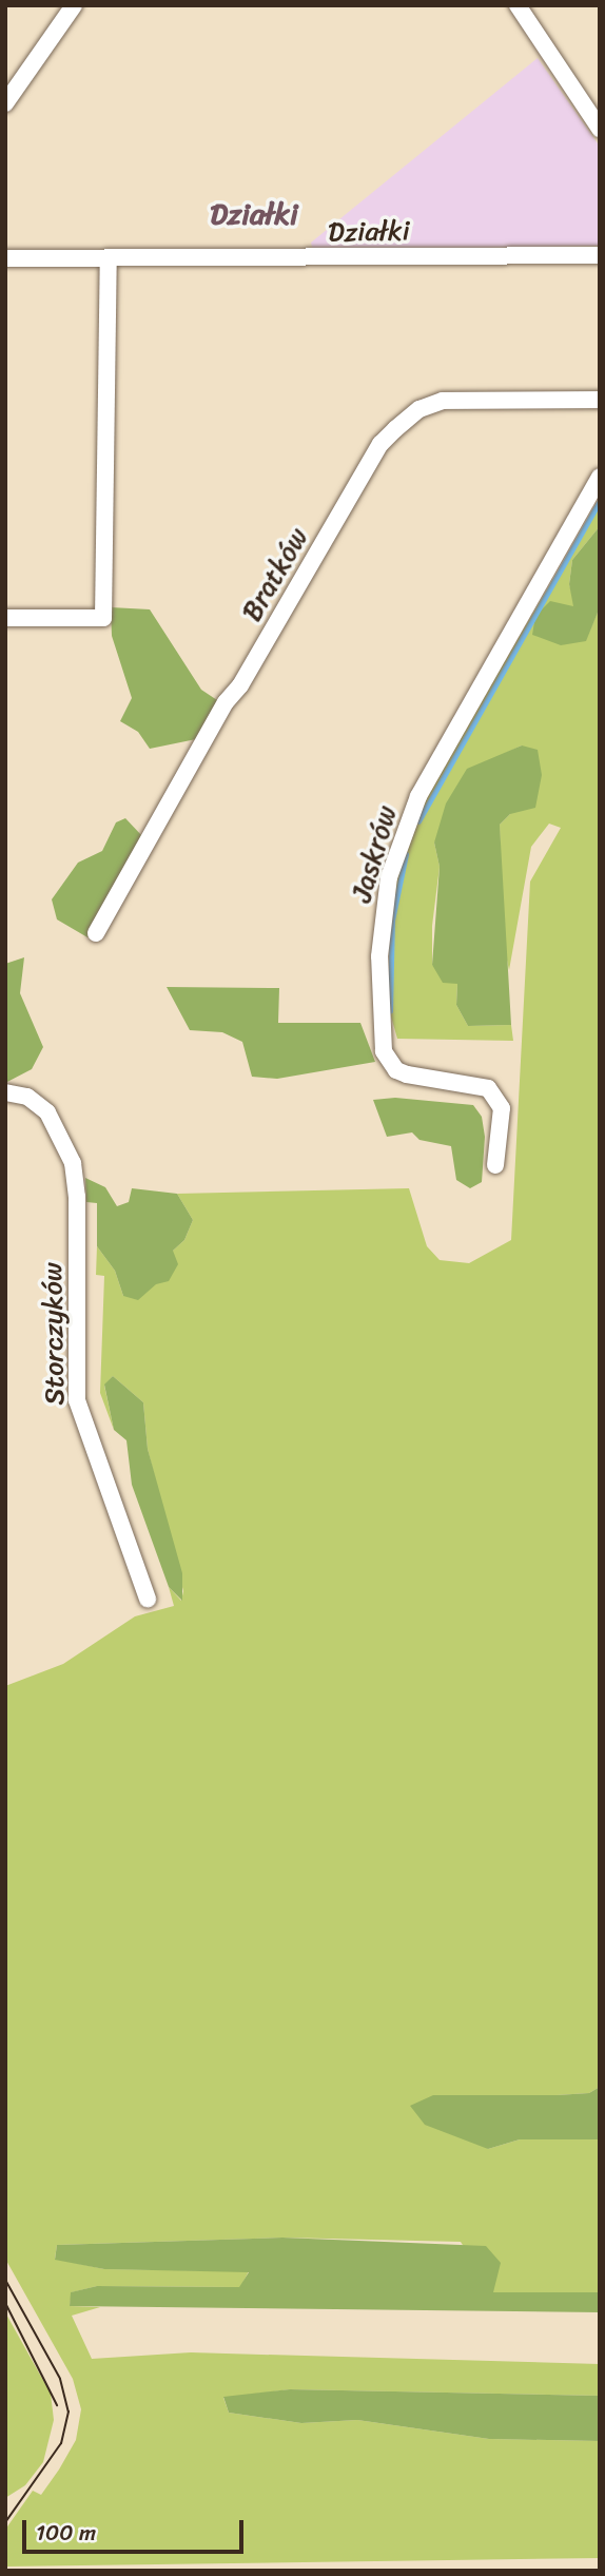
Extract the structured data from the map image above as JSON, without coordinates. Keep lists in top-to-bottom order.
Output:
{
  "streets": {
    "street": [
      "Działki",
      "Bratków",
      "Jaskrów",
      "Storczyków"
    ]
  },
  "districts": ["Działki"],
  "scale_bar": "100 m"
}
